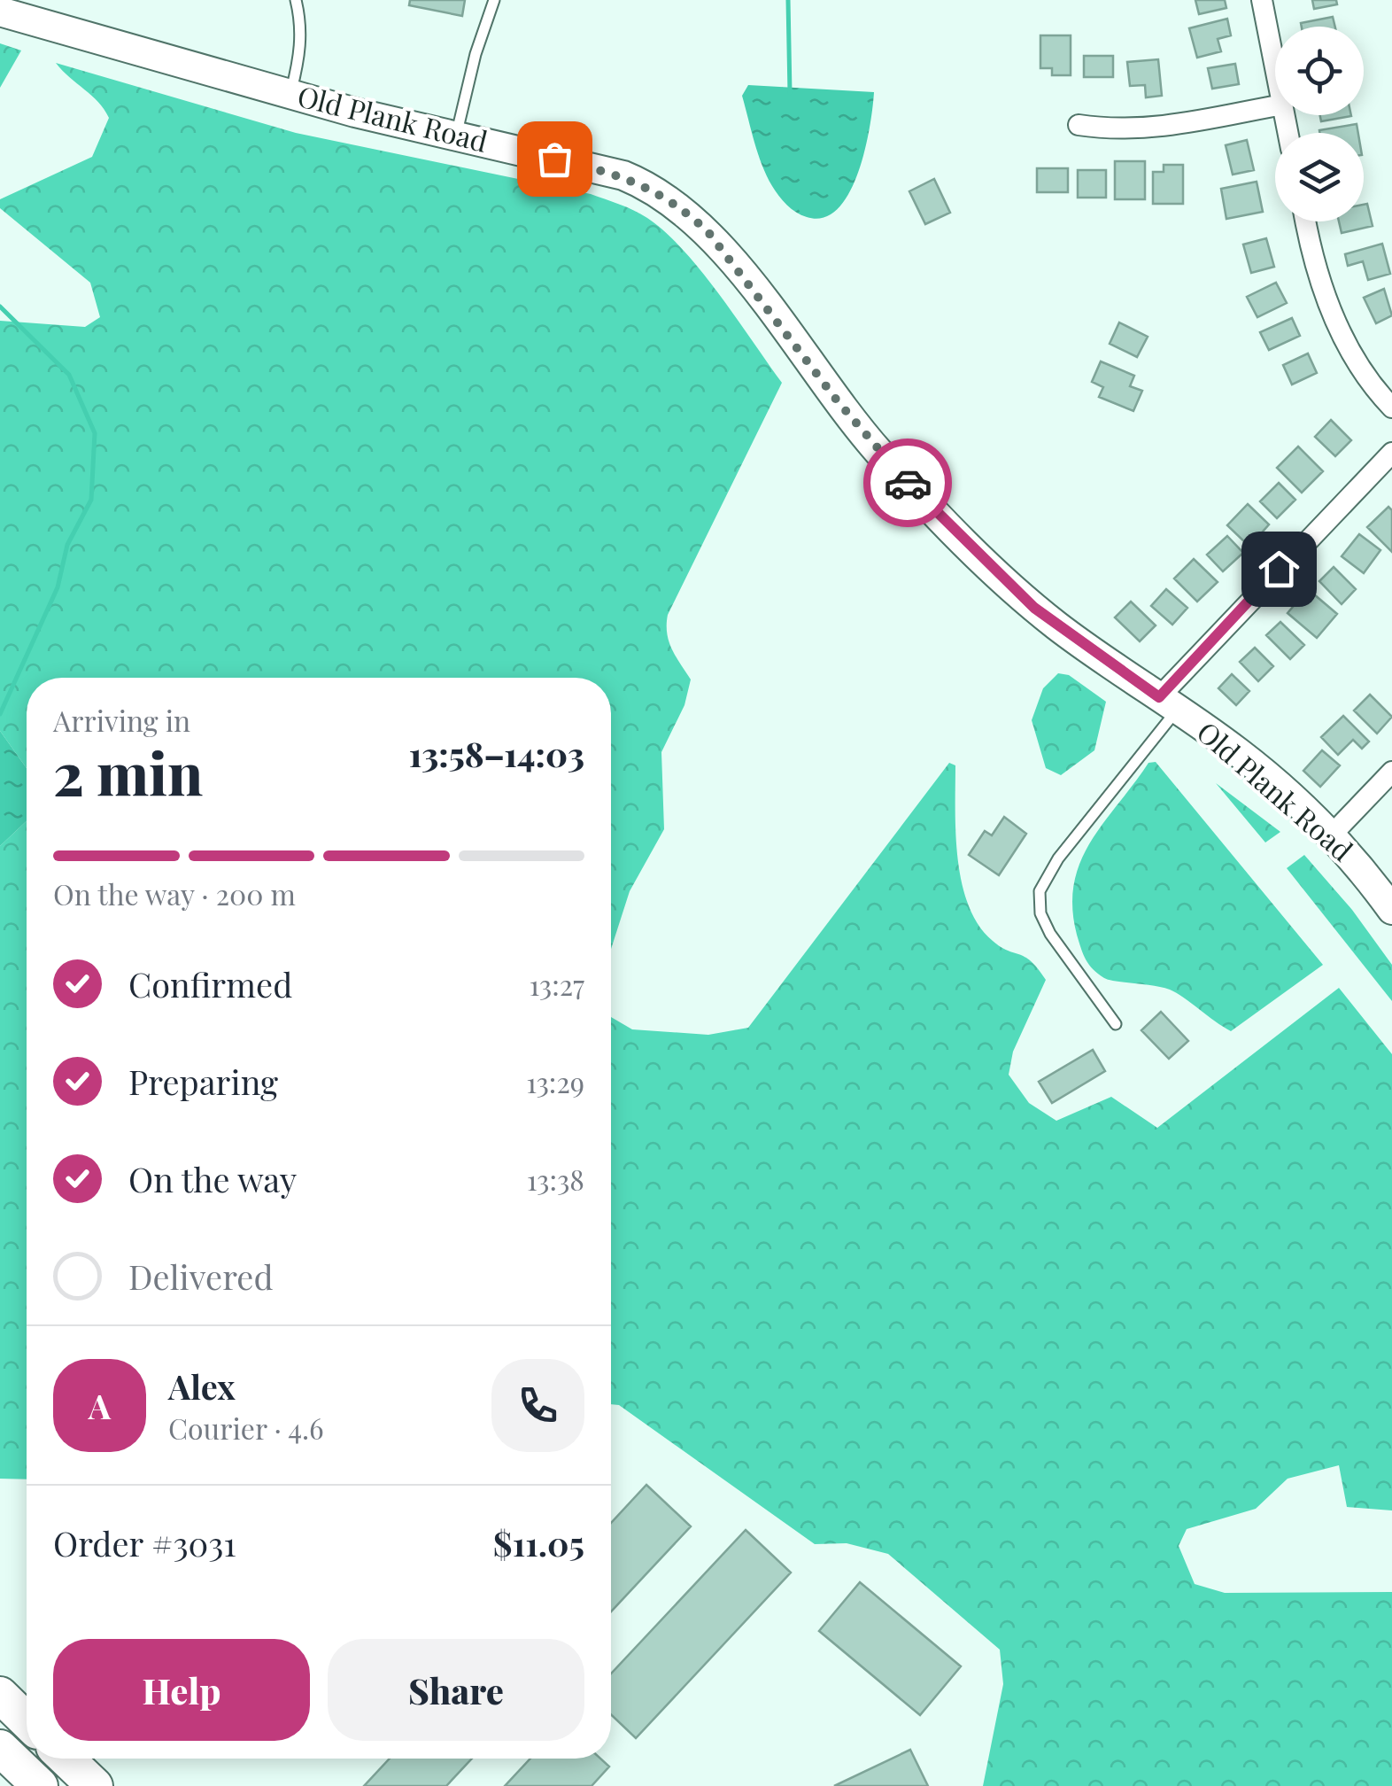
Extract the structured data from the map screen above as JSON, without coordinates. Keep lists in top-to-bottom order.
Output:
{
  "streets": {
    "street": ["Old Plank Road"]
  },
  "page": {
    "heading": ["2 min", "Arriving in", "13:58–14:03"],
    "panel": [
      "Alex",
      "Courier · 4.6",
      "Order #3031",
      "$11.05"
    ],
    "bar": "On the way · 200 m",
    "list": [
      ["Confirmed", "13:27"],
      ["Preparing", "13:29"],
      ["On the way", "13:38"],
      "Delivered"
    ],
    "round": "A",
    "buttons": ["Help", "Share"]
  }
}
